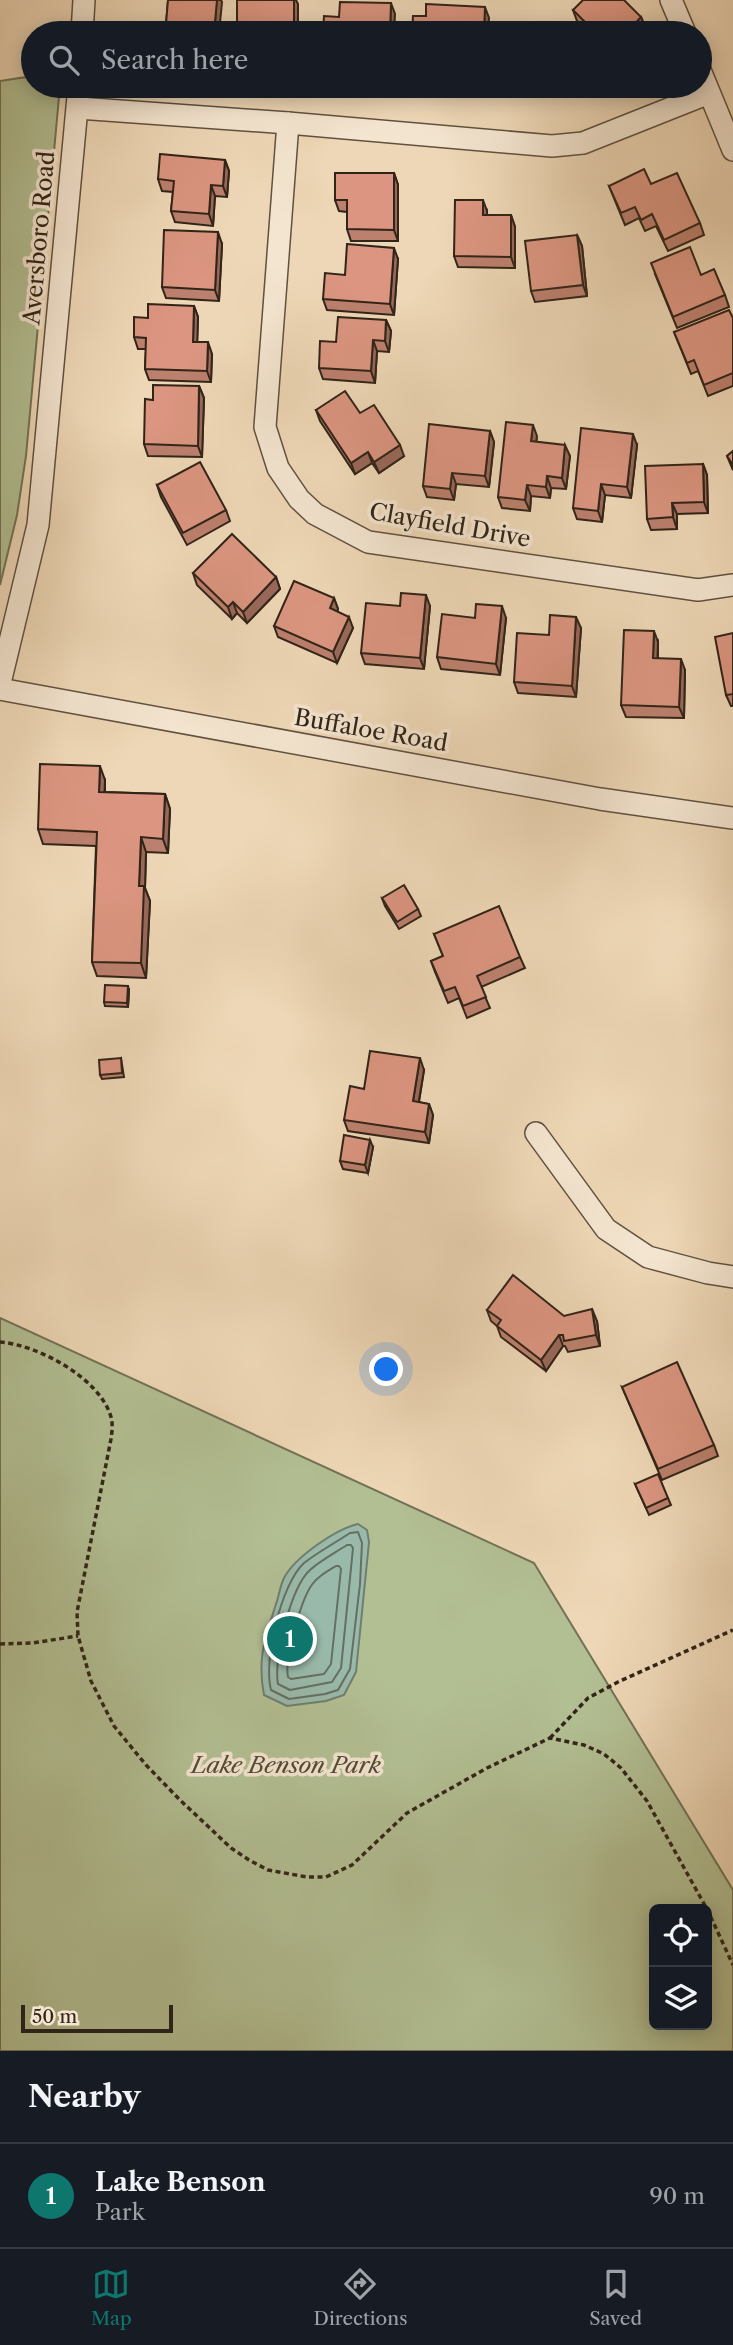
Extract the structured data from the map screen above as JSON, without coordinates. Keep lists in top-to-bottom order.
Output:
{
  "streets": {
    "street": ["Aversboro Road", "Clayfield Drive", "Buffaloe Road"]
  },
  "parks": ["Lake Benson Park"],
  "scale_bar": "50 m",
  "page": {
    "search": "Search here",
    "pins": "1",
    "scale": "50 m",
    "heading": "Nearby",
    "list": [
      {
        "mark": "1",
        "name": "Lake Benson",
        "note": "Park",
        "value": "90 m"
      }
    ],
    "nav": ["Map", "Directions", "Saved"]
  }
}
